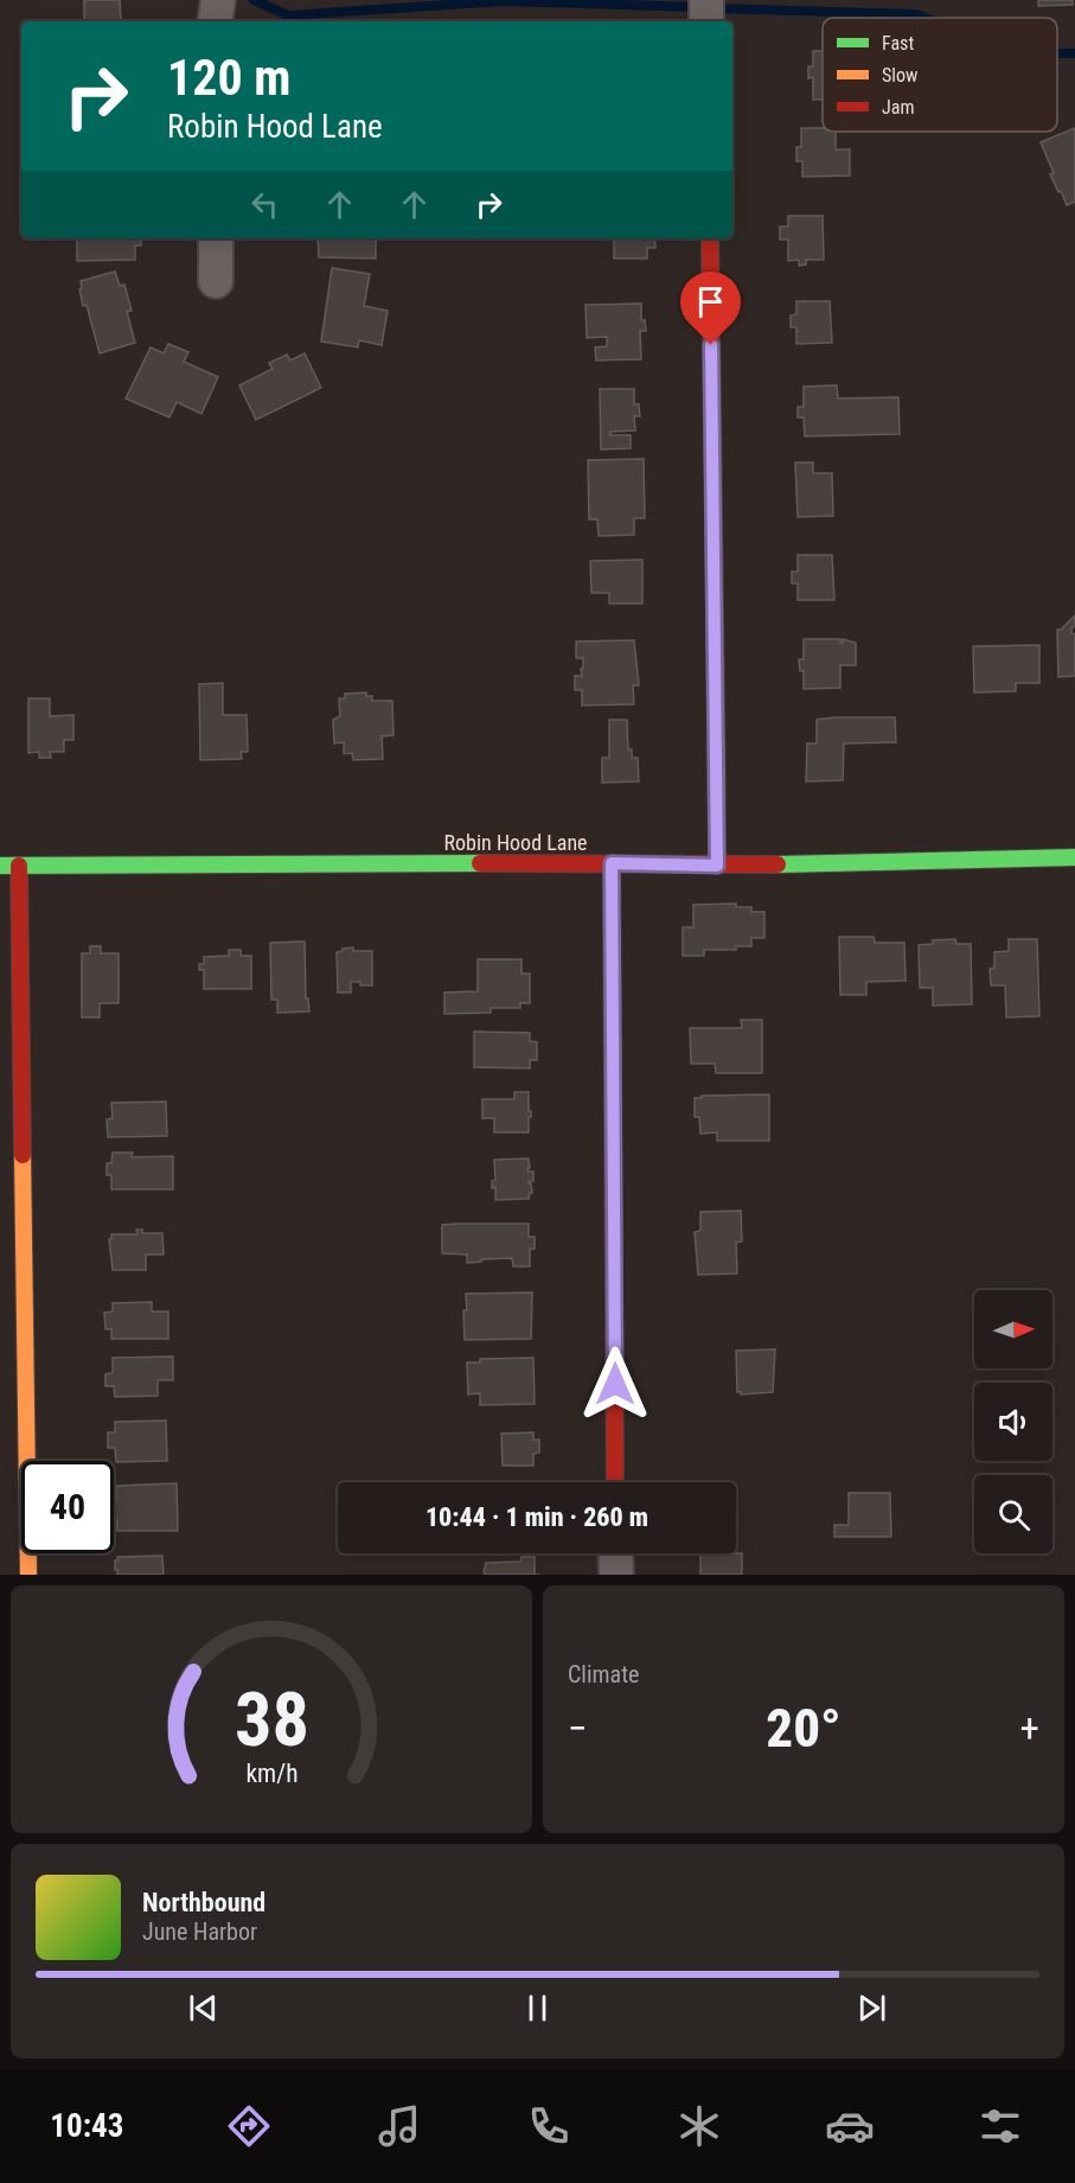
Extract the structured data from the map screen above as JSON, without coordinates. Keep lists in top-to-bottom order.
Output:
{
  "streets": {
    "street": ["Robin Hood Lane"]
  },
  "legend": ["Fast", "Slow", "Jam"],
  "north": "right",
  "page": {
    "turn": ["120 m", "Robin Hood Lane"],
    "limit": "40",
    "trip": "10:44 · 1 min · 260 m",
    "tile": "Climate",
    "heat": ["−", "20°", "+"],
    "song": ["Northbound", "June Harbor"],
    "tabs": "10:43",
    "gauge": ["38", "km/h"]
  }
}
